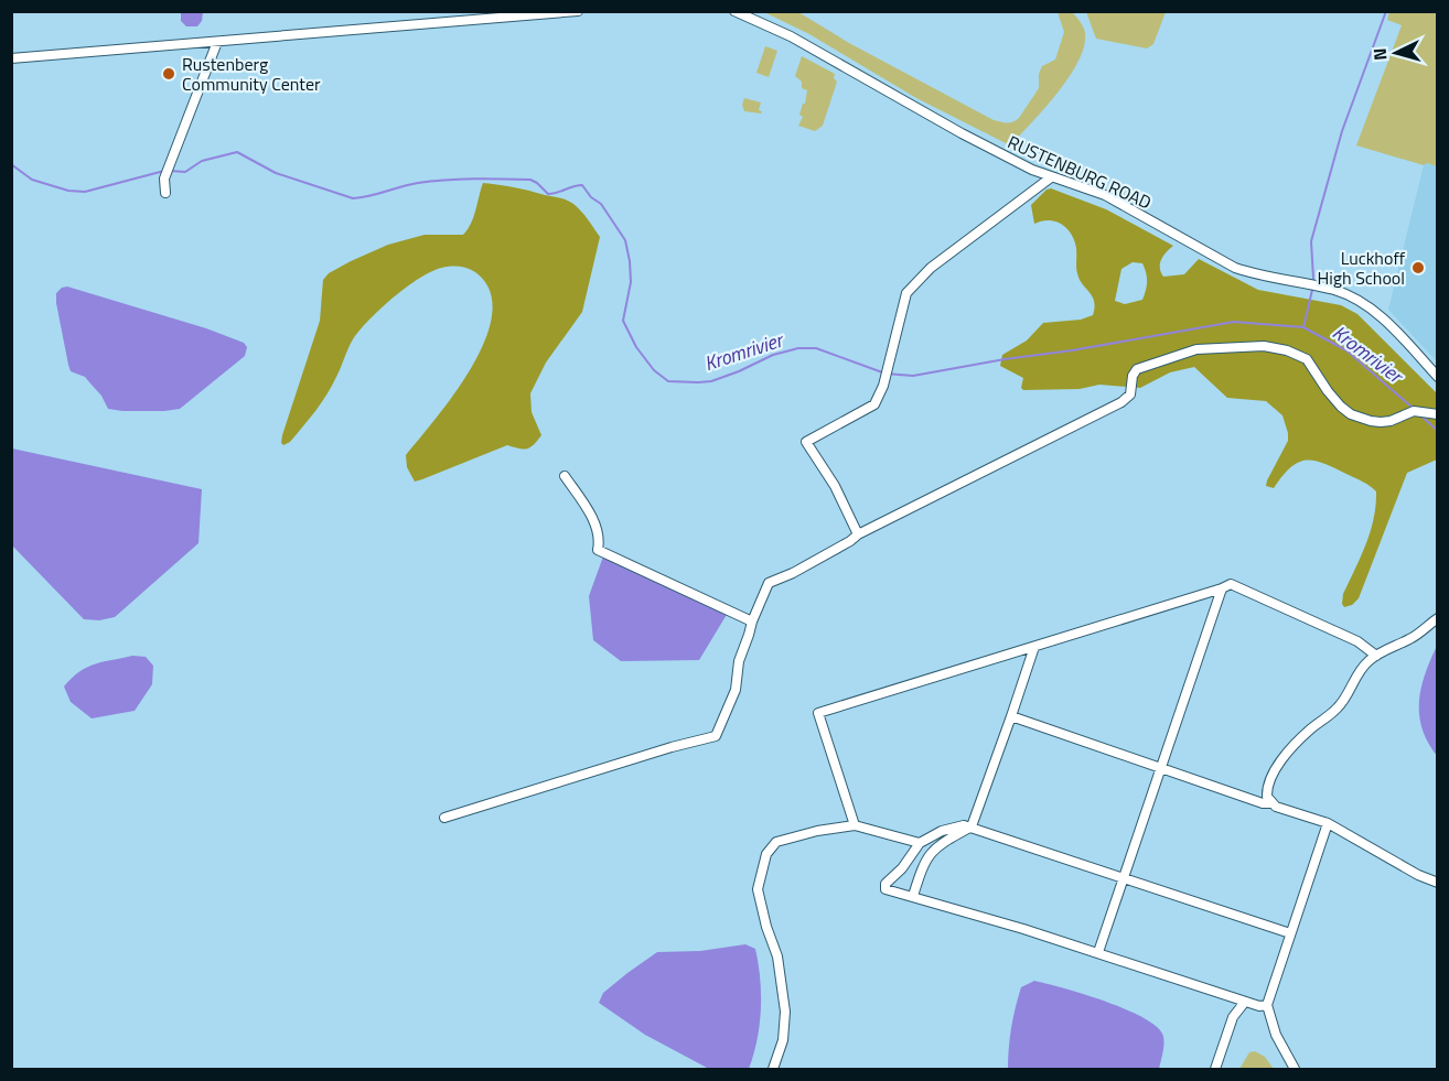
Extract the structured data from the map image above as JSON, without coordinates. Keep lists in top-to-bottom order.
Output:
{
  "streets": {
    "street": ["RUSTENBURG ROAD"]
  },
  "water": ["Kromrivier"],
  "places": ["Rustenberg Community Center", "Luckhoff High School"],
  "north": "left"
}
